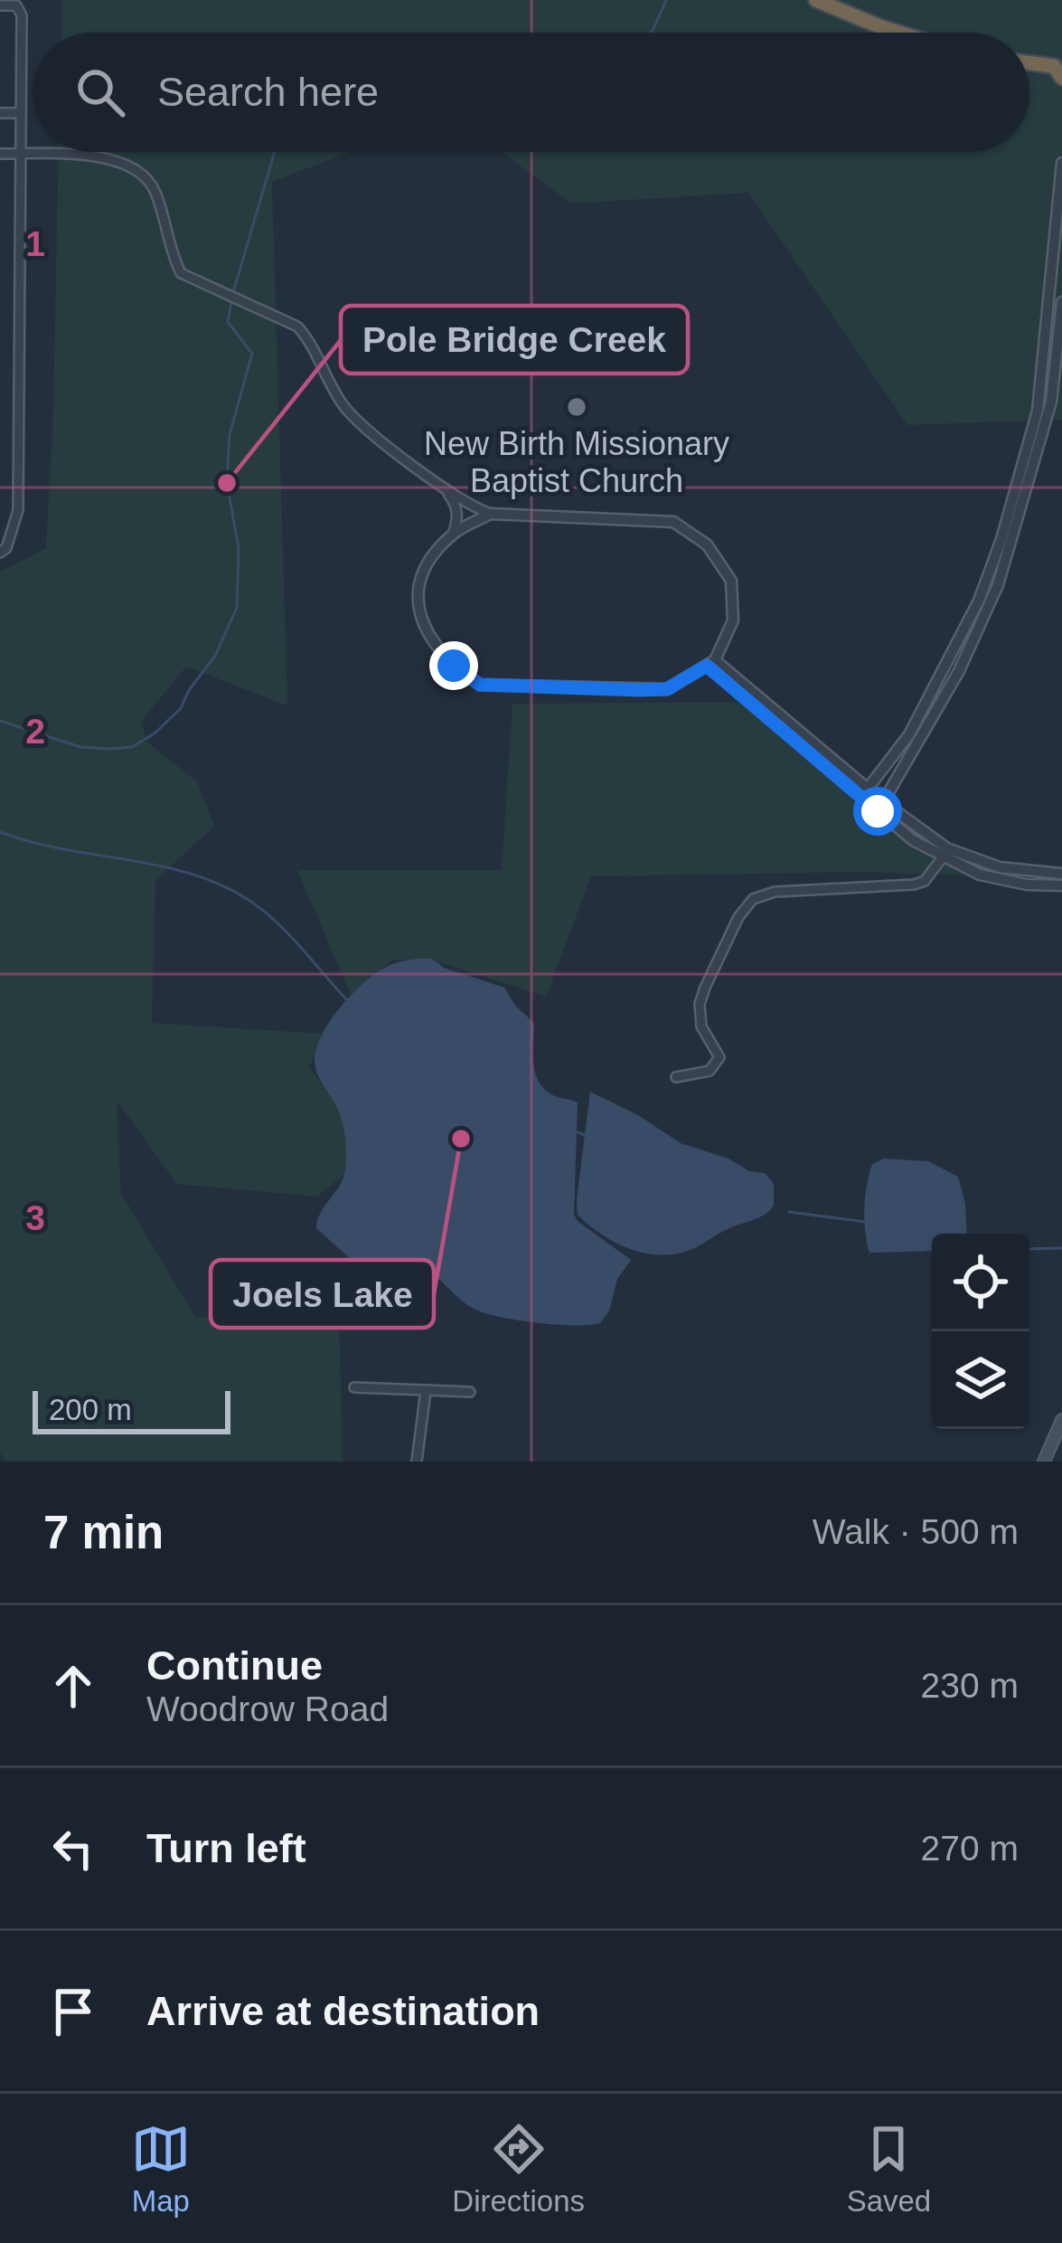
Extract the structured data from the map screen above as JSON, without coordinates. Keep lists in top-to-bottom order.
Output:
{
  "places": ["New Birth Missionary Baptist Church", "Pole Bridge Creek", "Joels Lake"],
  "scale_bar": "200 m",
  "page": {
    "search": "Search here",
    "scale": "200 m",
    "heading": ["7 min", "Walk · 500 m"],
    "list": [
      ["Continue", "Woodrow Road", "230 m"],
      ["Turn left", "270 m"],
      "Arrive at destination"
    ],
    "nav": ["Map", "Directions", "Saved"]
  },
  "grid": {
    "rows": ["1", "2", "3"]
  }
}
